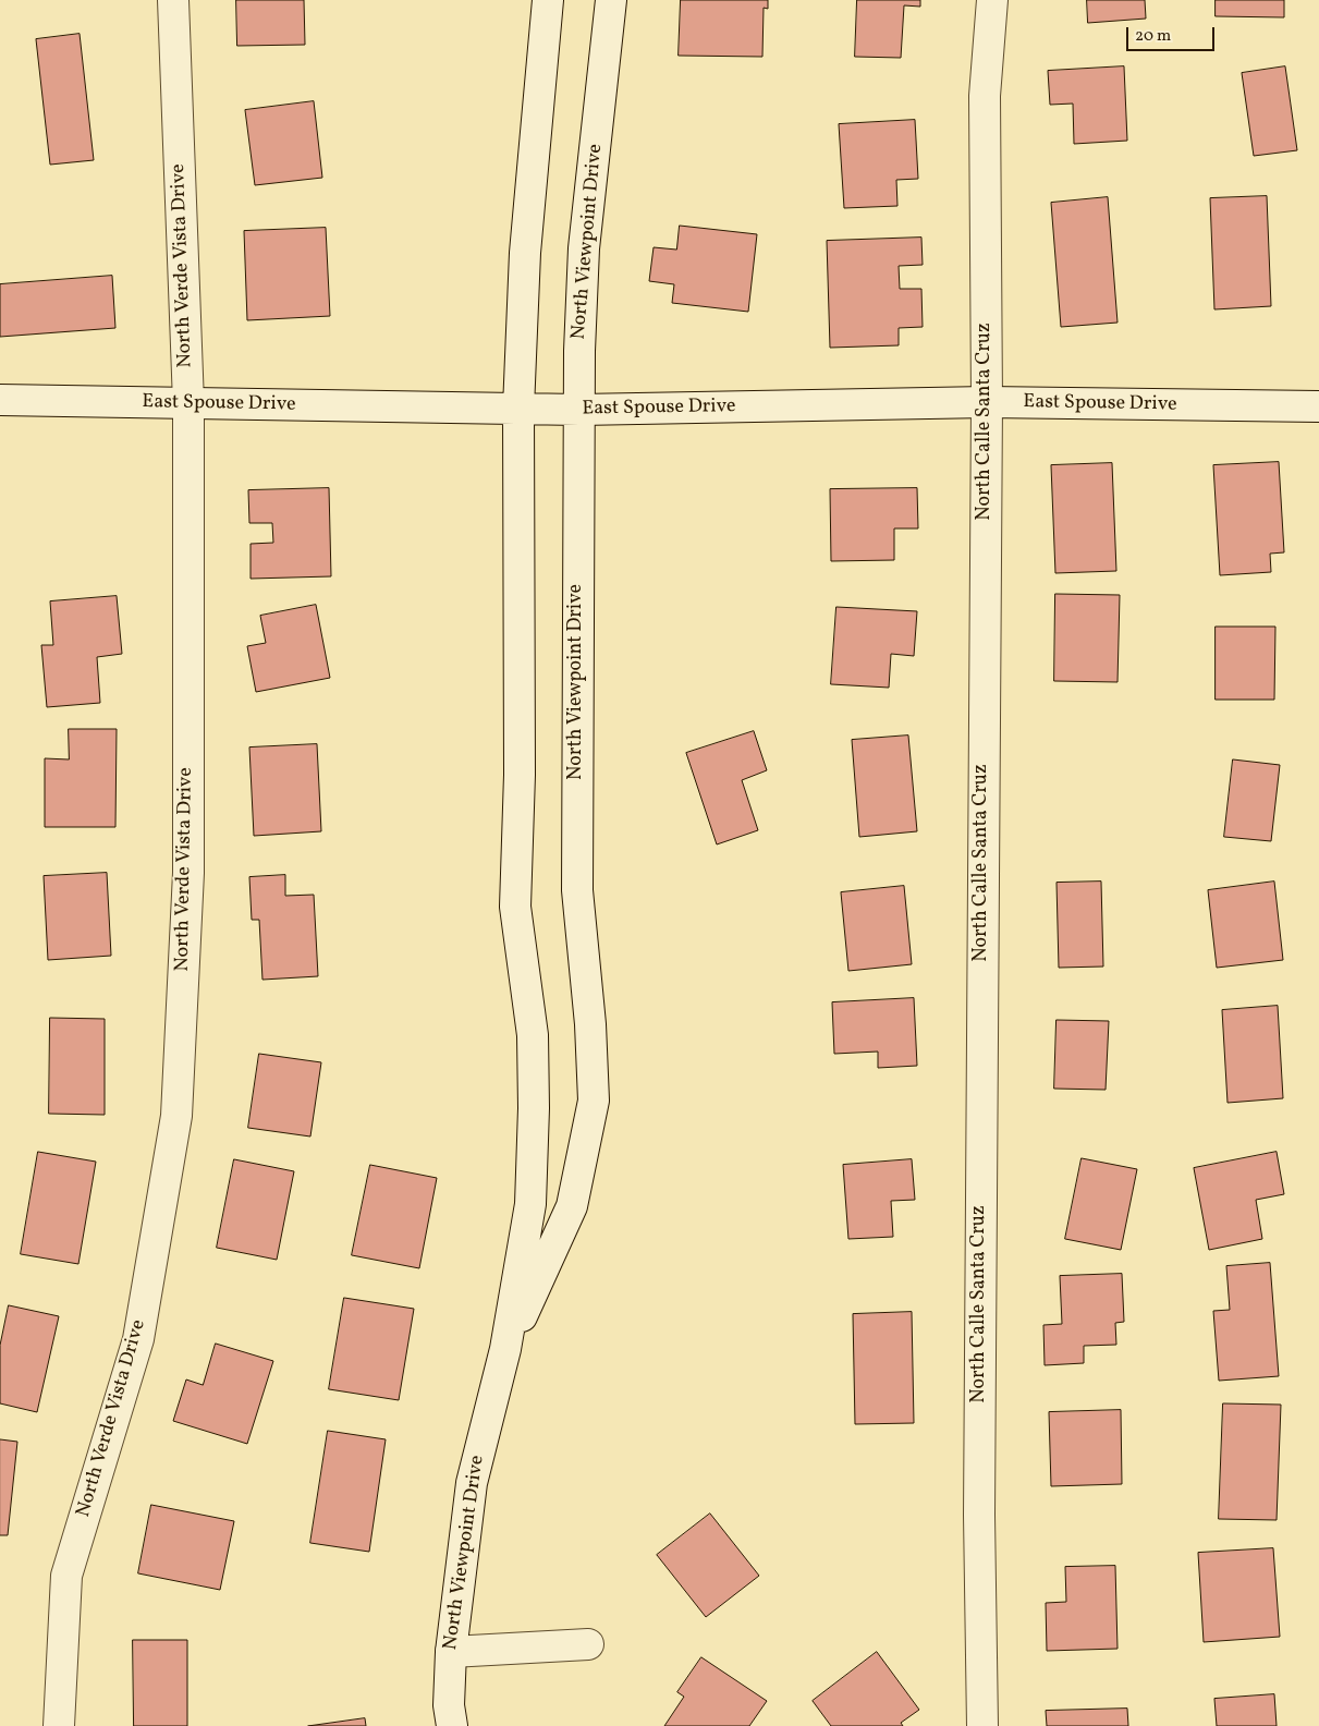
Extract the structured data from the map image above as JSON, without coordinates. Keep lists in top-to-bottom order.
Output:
{
  "streets": {
    "street": [
      "North Viewpoint Drive",
      "North Verde Vista Drive",
      "East Spouse Drive",
      "North Calle Santa Cruz"
    ]
  },
  "crossings": [
    ["North Viewpoint Drive", "East Spouse Drive"],
    ["North Verde Vista Drive", "East Spouse Drive"],
    ["East Spouse Drive", "North Calle Santa Cruz"]
  ],
  "scale_bar": "20 m"
}
